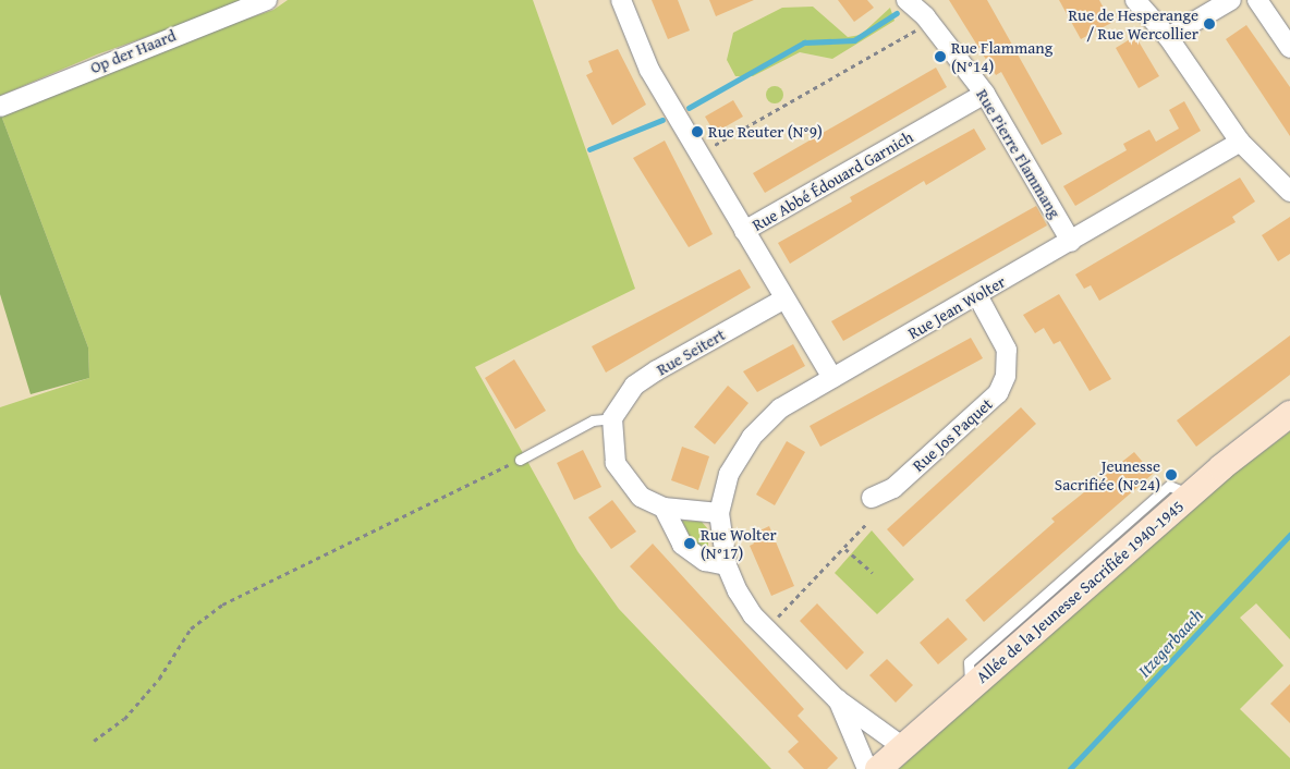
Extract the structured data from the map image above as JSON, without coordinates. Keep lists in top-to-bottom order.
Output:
{
  "streets": {
    "main road": ["Allée de la Jeunesse Sacrifiée 1940-1945"],
    "street": [
      "Op der Haard",
      "Rue Pierre Flammang",
      "Rue Abbé Édouard Garnich",
      "Rue Jean Wolter",
      "Rue Seitert",
      "Rue Jos Paquet"
    ]
  },
  "crossings": [
    ["Rue Pierre Flammang", "Rue Abbé Édouard Garnich"],
    ["Rue Pierre Flammang", "Rue Jean Wolter"],
    ["Rue Abbé Édouard Garnich", "Rue Jean Wolter"],
    ["Rue Abbé Édouard Garnich", "Rue Seitert"],
    ["Rue Jean Wolter", "Rue Jos Paquet"],
    ["Rue Jean Wolter", "Allée de la Jeunesse Sacrifiée 1940-1945"]
  ],
  "water": ["Itzegerbaach"],
  "places": [
    "Rue de Hesperange / Rue Wercollier",
    "Rue Flammang (N°14)",
    "Rue Reuter (N°9)",
    "Jeunesse Sacrifiée (N°24)",
    "Rue Wolter (N°17)"
  ]
}
